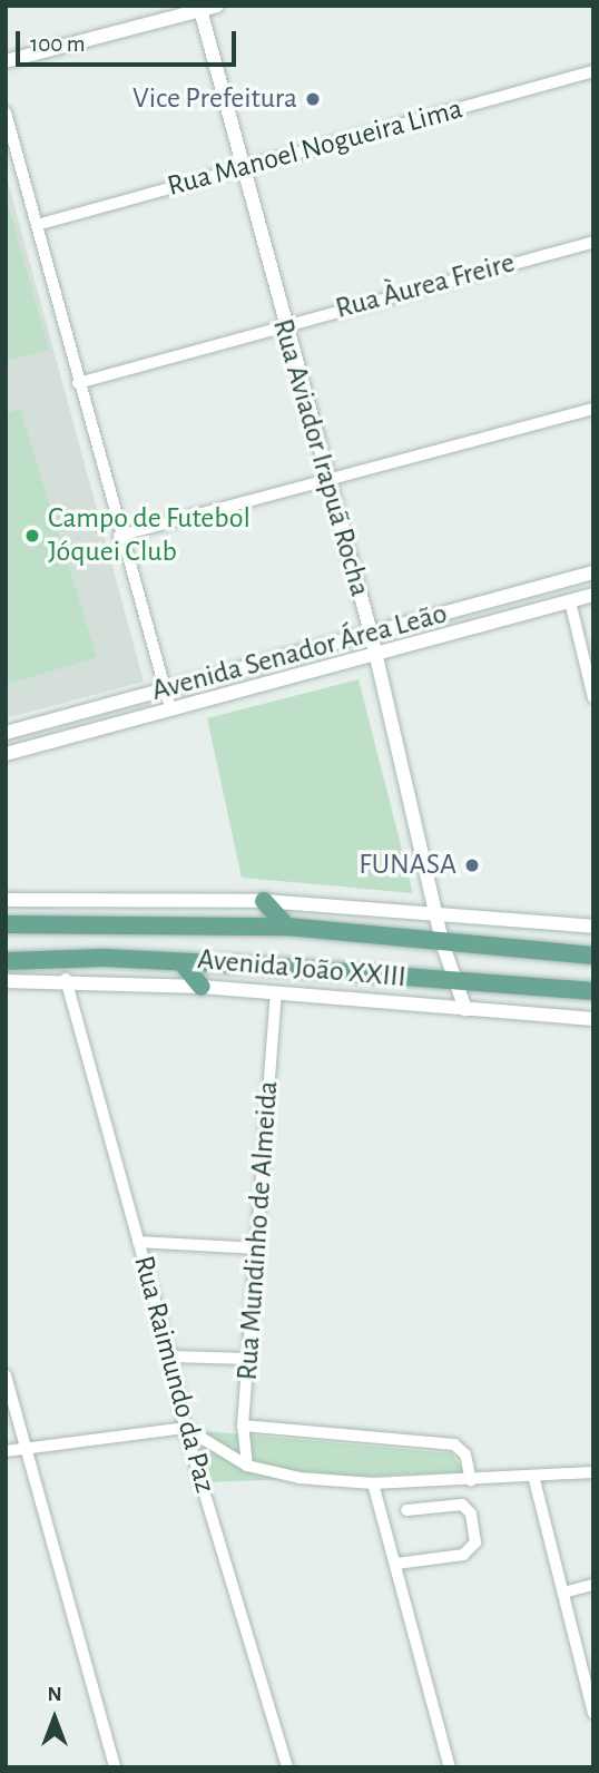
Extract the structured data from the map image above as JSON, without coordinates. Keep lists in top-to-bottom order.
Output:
{
  "streets": {
    "main road": ["Avenida João XXIII"],
    "street": [
      "Rua Manoel Nogueira Lima",
      "Rua Àurea Freire",
      "Rua Aviador Irapuã Rocha",
      "Avenida Senador Área Leão",
      "Rua Mundinho de Almeida",
      "Rua Raimundo da Paz"
    ]
  },
  "crossings": [
    ["Rua Manoel Nogueira Lima", "Rua Aviador Irapuã Rocha"],
    ["Rua Àurea Freire", "Rua Aviador Irapuã Rocha"],
    ["Rua Aviador Irapuã Rocha", "Avenida Senador Área Leão"],
    ["Rua Aviador Irapuã Rocha", "Avenida João XXIII"],
    ["Avenida João XXIII", "Rua Mundinho de Almeida"],
    ["Avenida João XXIII", "Rua Raimundo da Paz"]
  ],
  "places": ["Vice Prefeitura", "Campo de Futebol Jóquei Club", "FUNASA"],
  "scale_bar": "100 m",
  "north": "top"
}
